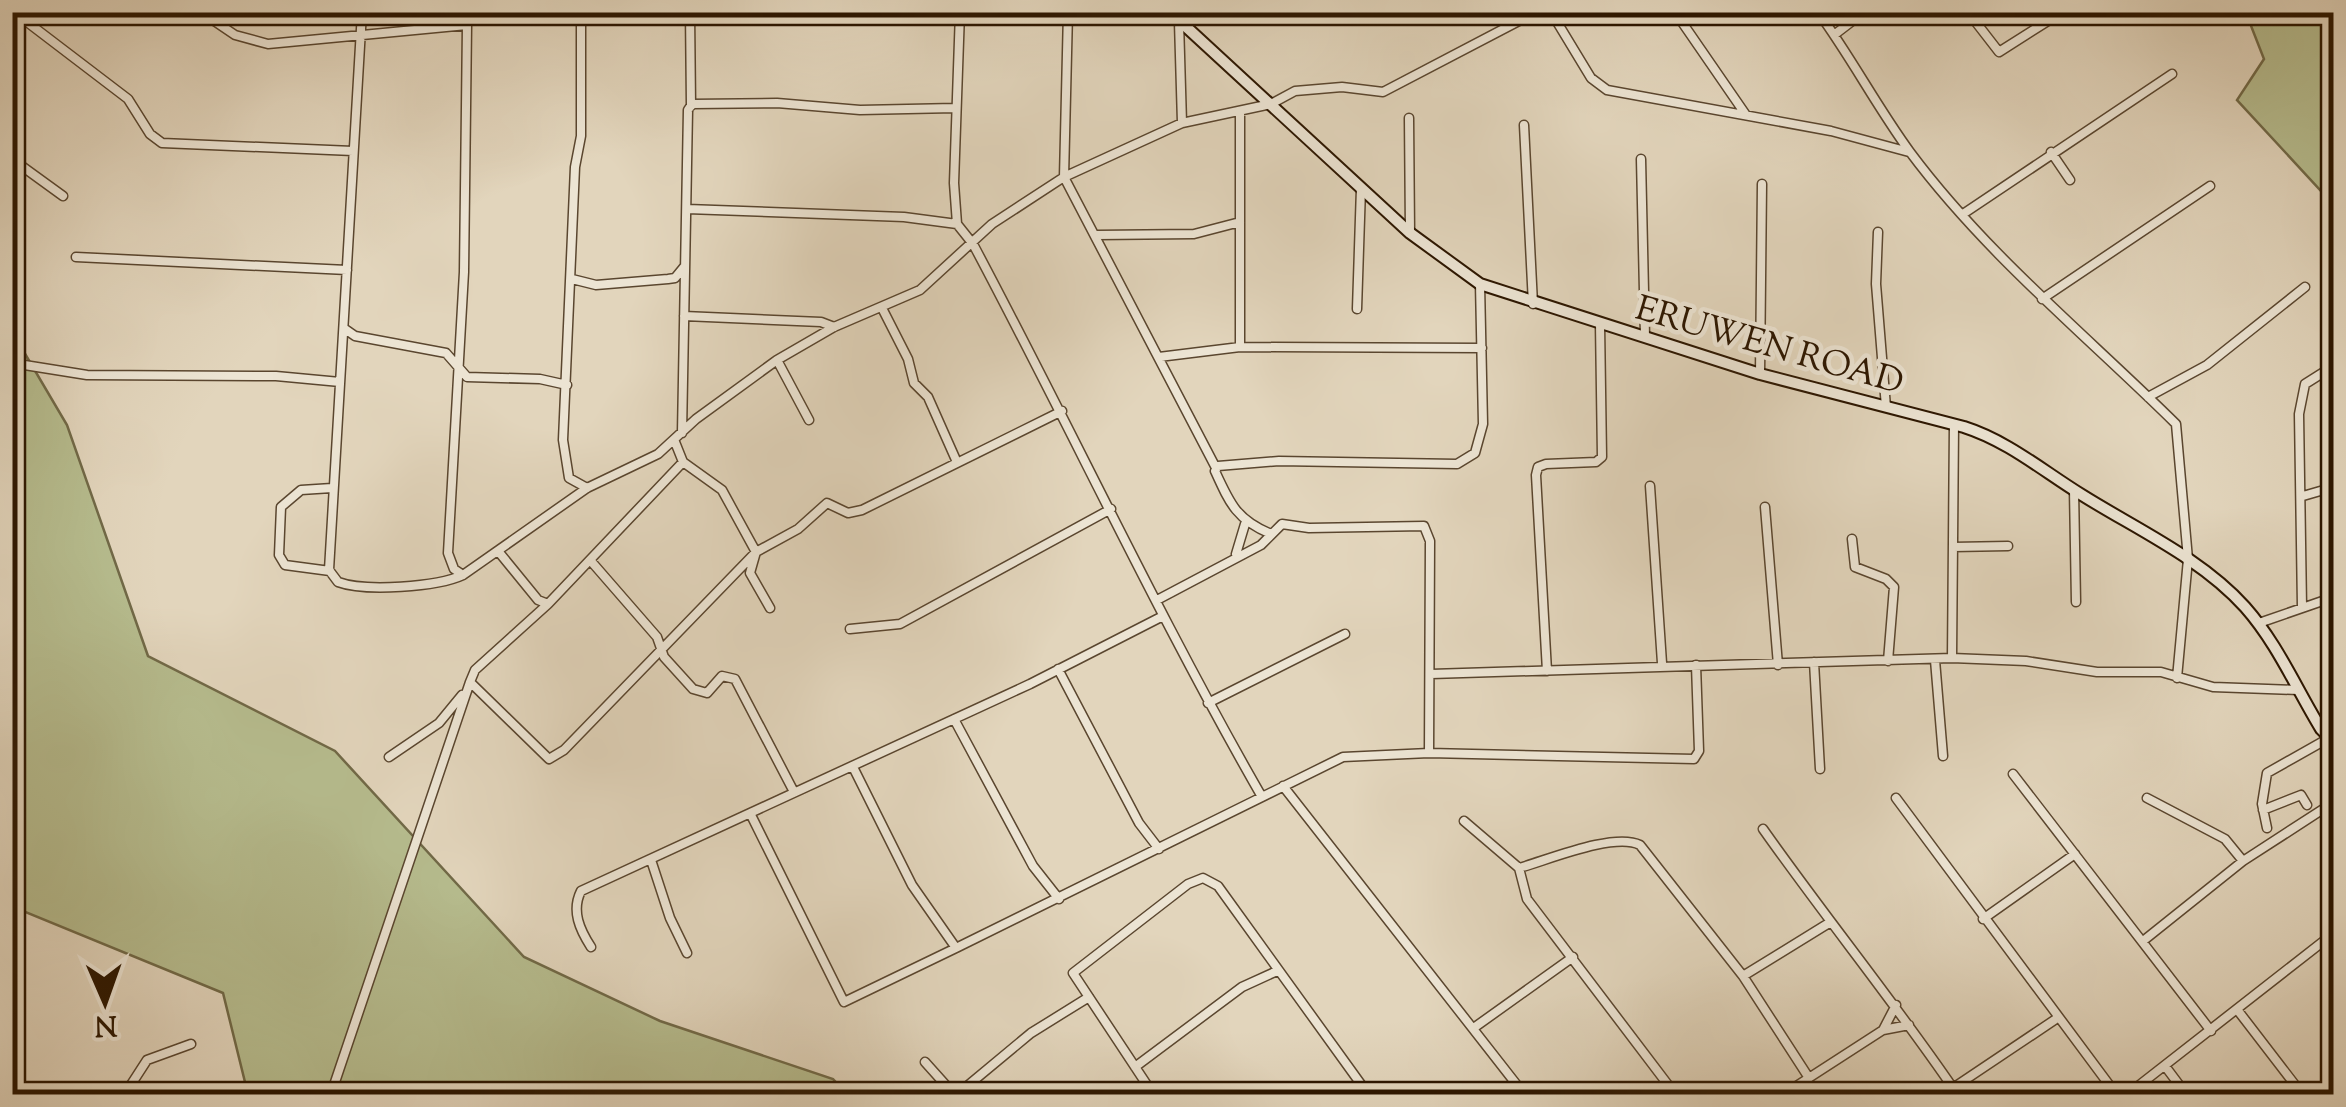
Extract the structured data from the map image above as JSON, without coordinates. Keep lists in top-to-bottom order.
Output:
{
  "streets": {
    "street": ["ERUWEN ROAD"]
  },
  "north": "bottom"
}
